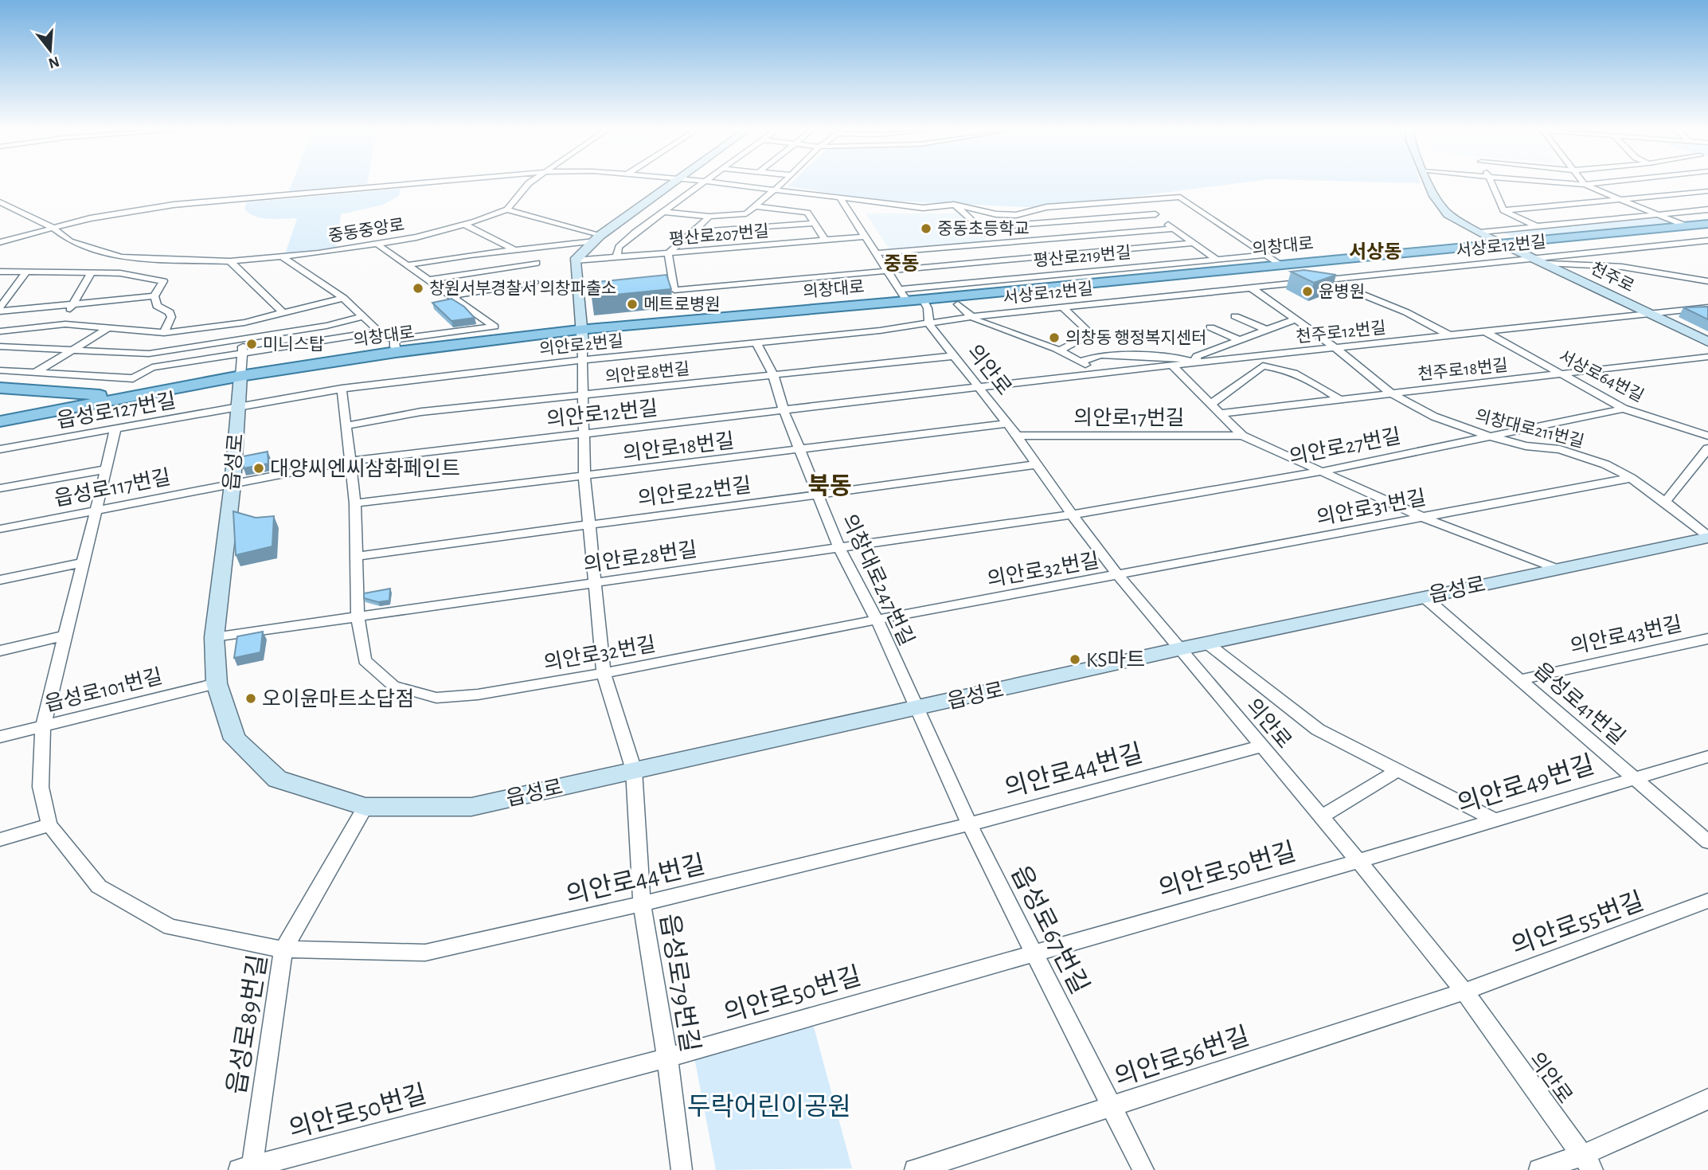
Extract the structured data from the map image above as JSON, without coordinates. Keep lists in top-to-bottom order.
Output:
{
  "streets": {
    "main road": ["의창대로", "천주로", "읍성로"],
    "street": [
      "중동중앙로",
      "평산로207번길",
      "서상로12번길",
      "평산로219번길",
      "천주로12번길",
      "의안로2번길",
      "의안로",
      "천주로18번길",
      "의안로8번길",
      "서상로64번길",
      "읍성로127번길",
      "의안로12번길",
      "의안로17번길",
      "의창대로211번길",
      "의안로27번길",
      "의안로18번길",
      "읍성로117번길",
      "의안로22번길",
      "의안로31번길",
      "의안로28번길",
      "의안로32번길",
      "의창대로247번길",
      "의안로43번길",
      "읍성로101번길",
      "읍성로41번길",
      "의안로44번길",
      "의안로49번길",
      "의안로50번길",
      "의안로55번길",
      "읍성로67번길",
      "읍성로79번길",
      "읍성로89번길",
      "의안로56번길"
    ]
  },
  "crossings": [
    ["의창대로", "서상로12번길"],
    ["의창대로", "평산로219번길"],
    ["의창대로", "천주로"],
    ["의창대로", "의안로2번길"],
    ["의창대로", "읍성로127번길"],
    ["의창대로", "읍성로"],
    ["의창대로", "읍성로79번길"],
    ["서상로12번길", "평산로219번길"],
    ["서상로12번길", "천주로"],
    ["서상로12번길", "천주로12번길"],
    ["서상로12번길", "의안로2번길"],
    ["서상로12번길", "의안로"],
    ["서상로12번길", "의창대로211번길"],
    ["천주로", "천주로12번길"],
    ["천주로12번길", "의안로"],
    ["천주로12번길", "서상로64번길"],
    ["천주로12번길", "의안로12번길"],
    ["천주로12번길", "의창대로211번길"],
    ["의안로2번길", "의안로"],
    ["의안로2번길", "읍성로127번길"],
    ["의안로2번길", "읍성로"],
    ["의안로2번길", "의안로32번길"],
    ["의안로2번길", "의창대로247번길"],
    ["의안로2번길", "읍성로79번길"],
    ["의안로", "의안로8번길"],
    ["의안로", "의안로12번길"],
    ["의안로", "의안로17번길"],
    ["의안로", "의안로27번길"],
    ["의안로", "의안로18번길"],
    ["의안로", "읍성로"],
    ["의안로", "의안로22번길"],
    ["의안로", "의안로31번길"],
    ["의안로", "의안로28번길"],
    ["의안로", "의안로32번길"],
    ["의안로", "의안로44번길"],
    ["의안로", "의안로49번길"],
    ["의안로", "의안로50번길"],
    ["의안로", "의안로55번길"],
    ["의안로", "의안로56번길"],
    ["천주로18번길", "서상로64번길"],
    ["천주로18번길", "의창대로211번길"],
    ["의안로8번길", "의안로32번길"],
    ["의안로8번길", "의창대로247번길"],
    ["의안로8번길", "읍성로79번길"],
    ["서상로64번길", "의안로27번길"],
    ["읍성로127번길", "읍성로"],
    ["읍성로127번길", "의안로44번길"],
    ["의안로12번길", "읍성로"],
    ["의안로12번길", "읍성로117번길"],
    ["의안로12번길", "의안로32번길"],
    ["의안로12번길", "의창대로247번길"],
    ["의안로12번길", "읍성로79번길"],
    ["의창대로211번길", "의안로27번길"],
    ["의창대로211번길", "읍성로"],
    ["의창대로211번길", "의안로31번길"],
    ["의안로27번길", "의안로28번길"],
    ["의안로18번길", "의안로32번길"],
    ["의안로18번길", "의창대로247번길"],
    ["의안로18번길", "읍성로79번길"],
    ["읍성로", "읍성로117번길"],
    ["읍성로", "의안로28번길"],
    ["읍성로", "의창대로247번길"],
    ["읍성로", "읍성로101번길"],
    ["읍성로", "읍성로41번길"],
    ["읍성로", "읍성로67번길"],
    ["읍성로", "읍성로79번길"],
    ["읍성로", "읍성로89번길"],
    ["읍성로117번길", "의안로44번길"],
    ["의안로22번길", "의안로32번길"],
    ["의안로22번길", "의창대로247번길"],
    ["의안로22번길", "읍성로79번길"],
    ["의안로31번길", "의안로32번길"],
    ["의안로28번길", "의안로32번길"],
    ["의안로28번길", "의창대로247번길"],
    ["의안로28번길", "읍성로79번길"],
    ["의안로32번길", "의창대로247번길"],
    ["의안로32번길", "읍성로79번길"],
    ["의창대로247번길", "읍성로67번길"],
    ["의안로43번길", "읍성로41번길"],
    ["읍성로101번길", "의안로44번길"],
    ["읍성로41번길", "의안로49번길"],
    ["의안로44번길", "읍성로67번길"],
    ["의안로44번길", "읍성로79번길"],
    ["의안로44번길", "읍성로89번길"],
    ["의안로49번길", "의안로50번길"],
    ["의안로50번길", "읍성로67번길"],
    ["의안로50번길", "읍성로79번길"],
    ["의안로50번길", "읍성로89번길"],
    ["의안로55번길", "의안로56번길"],
    ["읍성로67번길", "의안로56번길"]
  ],
  "districts": ["서상동", "중동", "북동"],
  "parks": ["두락어린이공원"],
  "places": [
    "중동초등학교",
    "창원서부경찰서 의창파출소",
    "윤병원",
    "메트로병원",
    "의창동 행정복지센터",
    "미니스탑",
    "대양씨엔씨삼화페인트",
    "KS마트",
    "오이윤마트소답점"
  ],
  "north": "bottom"
}
